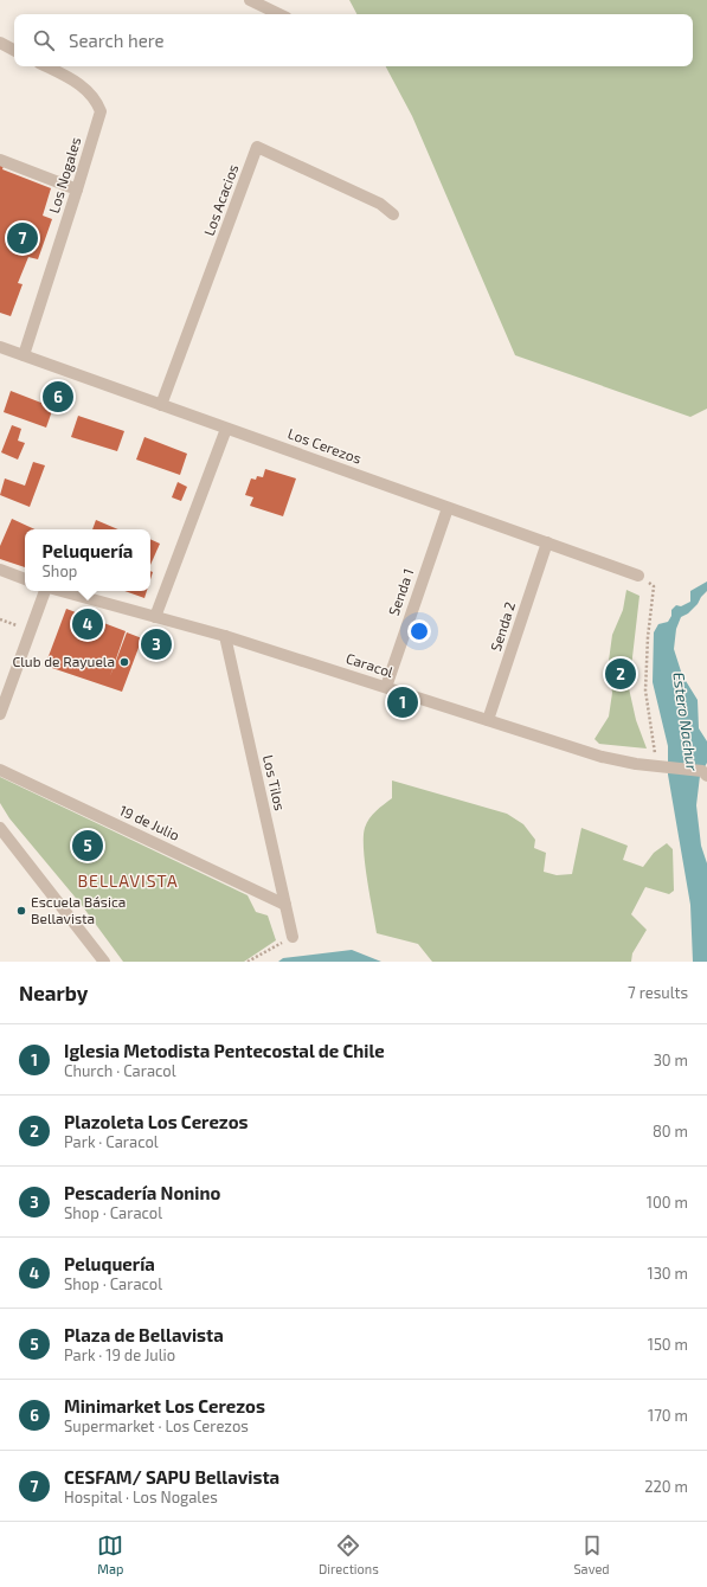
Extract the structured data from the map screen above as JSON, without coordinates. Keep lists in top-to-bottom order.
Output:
{
  "streets": {
    "street": [
      "Los Nogales",
      "Los Acacios",
      "Los Cerezos",
      "Senda 1",
      "Senda 2",
      "Caracol",
      "Los Tilos",
      "19 de Julio"
    ]
  },
  "crossings": [
    ["Los Nogales", "Los Cerezos"],
    ["Los Acacios", "Los Cerezos"],
    ["Los Cerezos", "Senda 1"],
    ["Los Cerezos", "Senda 2"],
    ["Senda 1", "Caracol"],
    ["Senda 2", "Caracol"],
    ["Caracol", "Los Tilos"],
    ["Los Tilos", "19 de Julio"]
  ],
  "districts": ["BELLAVISTA"],
  "water": ["Estero Nachur"],
  "places": ["Club de Rayuela", "Escuela Básica Bellavista"],
  "page": {
    "search": "Search here",
    "pins": [
      "7",
      "6",
      "4",
      "3",
      "2",
      "1",
      "5"
    ],
    "popup": ["Peluquería", "Shop"],
    "heading": ["Nearby", "7 results"],
    "list": [
      {
        "mark": "1",
        "name": "Iglesia Metodista Pentecostal de Chile",
        "note": "Church · Caracol",
        "value": "30 m"
      },
      {
        "mark": "2",
        "name": "Plazoleta Los Cerezos",
        "note": "Park · Caracol",
        "value": "80 m"
      },
      {
        "mark": "3",
        "name": "Pescadería Nonino",
        "note": "Shop · Caracol",
        "value": "100 m"
      },
      {
        "mark": "4",
        "name": "Peluquería",
        "note": "Shop · Caracol",
        "value": "130 m"
      },
      {
        "mark": "5",
        "name": "Plaza de Bellavista",
        "note": "Park · 19 de Julio",
        "value": "150 m"
      },
      {
        "mark": "6",
        "name": "Minimarket Los Cerezos",
        "note": "Supermarket · Los Cerezos",
        "value": "170 m"
      },
      {
        "mark": "7",
        "name": "CESFAM/ SAPU Bellavista",
        "note": "Hospital · Los Nogales",
        "value": "220 m"
      }
    ],
    "nav": ["Map", "Directions", "Saved"]
  }
}
